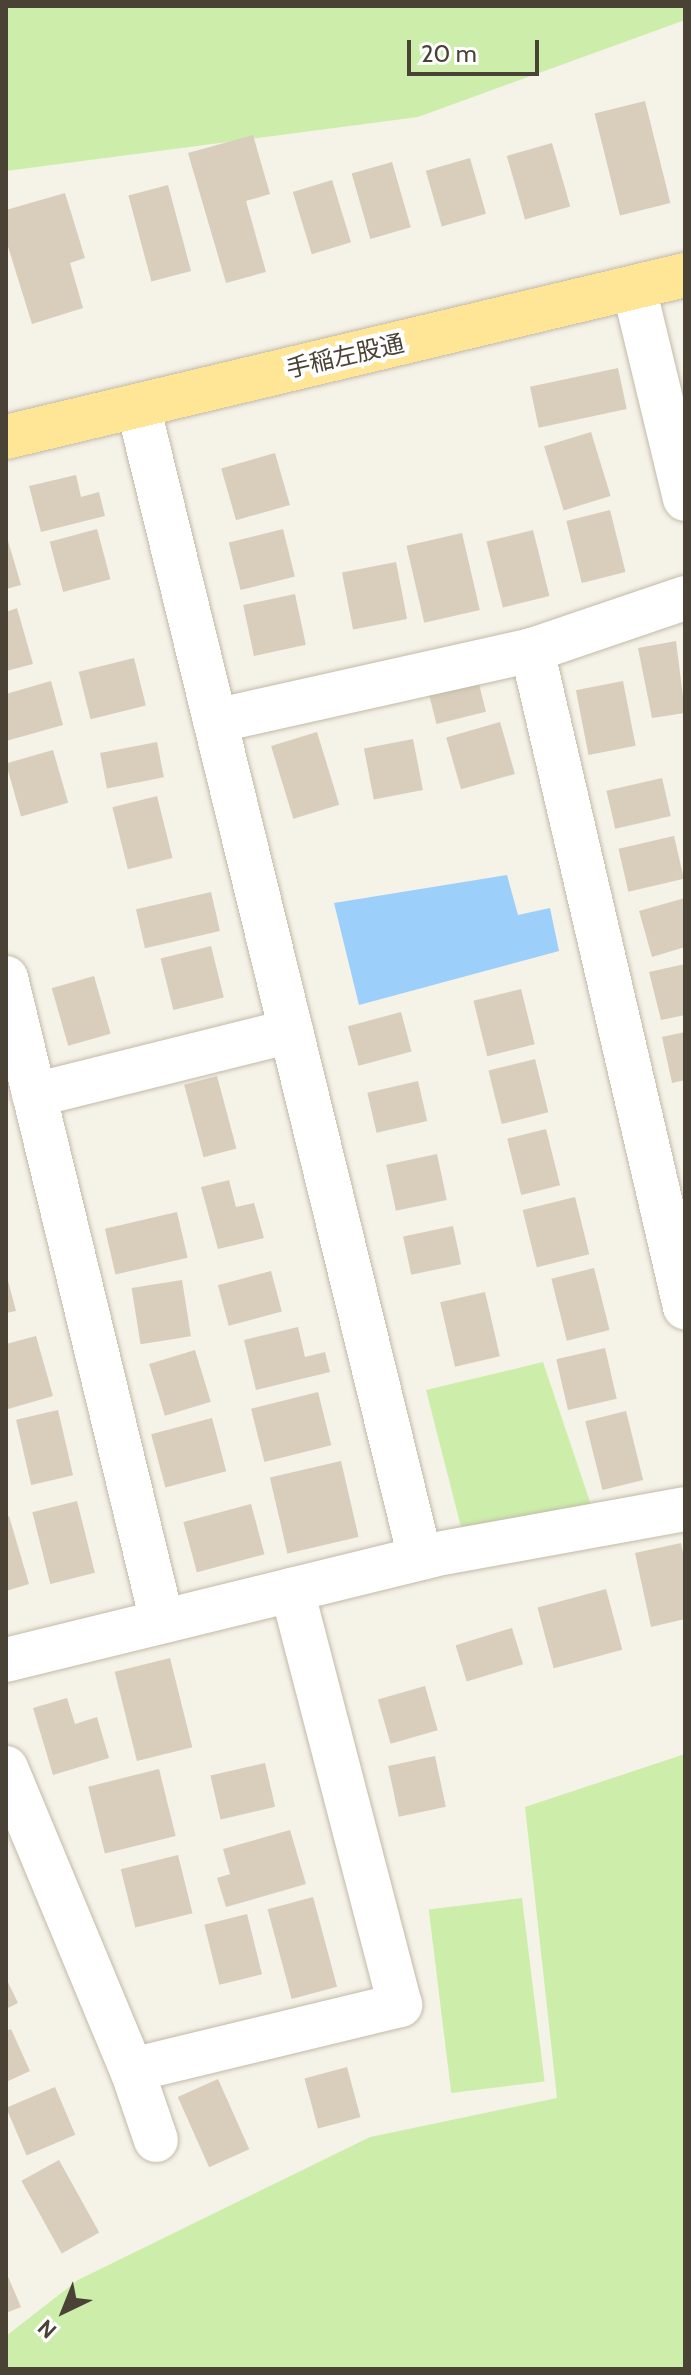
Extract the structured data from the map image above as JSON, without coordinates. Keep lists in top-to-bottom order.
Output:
{
  "streets": {
    "main road": ["手稲左股通"]
  },
  "scale_bar": "20 m",
  "north": "bottom left"
}
